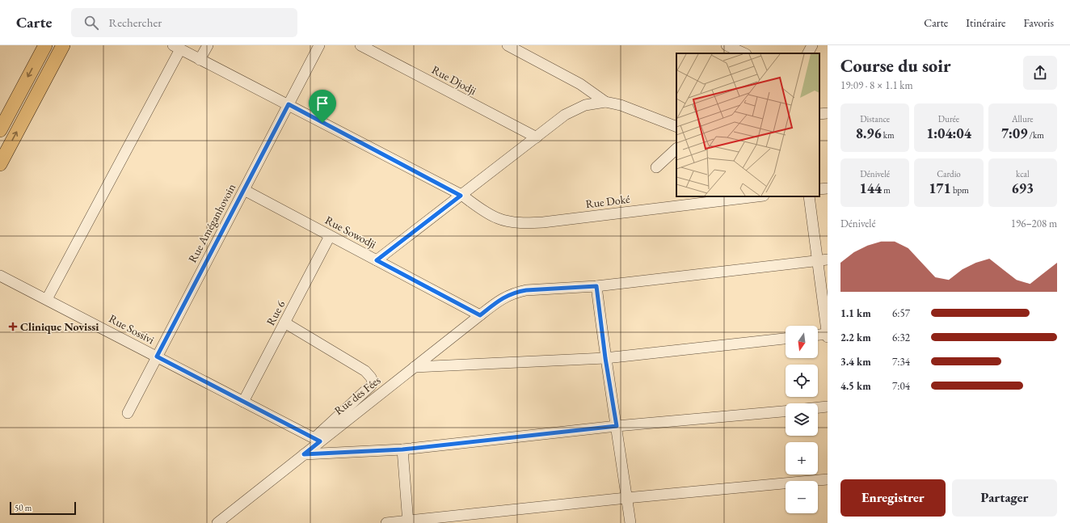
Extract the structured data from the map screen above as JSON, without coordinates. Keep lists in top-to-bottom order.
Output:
{
  "streets": {
    "street": [
      "Rue Djodji",
      "Rue Doké",
      "Rue Améganhovoin",
      "Rue Sowodji",
      "Rue 6",
      "Rue Sossivi",
      "Rue des Fées"
    ]
  },
  "crossings": [
    ["Rue Doké", "Rue Améganhovoin"],
    ["Rue Améganhovoin", "Rue Sowodji"],
    ["Rue Améganhovoin", "Rue Sossivi"],
    ["Rue Sowodji", "Rue 6"],
    ["Rue Sowodji", "Rue des Fées"],
    ["Rue 6", "Rue Sossivi"],
    ["Rue Sossivi", "Rue des Fées"]
  ],
  "places": {
    "health": ["Clinique Novissi"]
  },
  "scale_bar": "50 m",
  "north": "bottom",
  "page": {
    "header": "Carte",
    "search": "Rechercher",
    "nav": ["Carte", "Itinéraire", "Favoris"],
    "heading": ["Course du soir", "19:09 · 8 × 1.1 km"],
    "stats": [
      ["Distance", "8.96 km"],
      ["Durée", "1:04:04"],
      ["Allure", "7:09 /km"],
      ["Dénivelé", "144 m"],
      ["Cardio", "171 bpm"],
      ["kcal", "693"]
    ],
    "chart": ["Dénivelé", "196–208 m"],
    "list": [
      {
        "name": "1.1 km",
        "note": "6:57"
      },
      {
        "name": "2.2 km",
        "note": "6:32"
      },
      {
        "name": "3.4 km",
        "note": "7:34"
      },
      {
        "name": "4.5 km",
        "note": "7:04"
      }
    ],
    "map_buttons": ["+", "−"],
    "buttons": ["Enregistrer", "Partager"],
    "scale": "50 m"
  }
}
